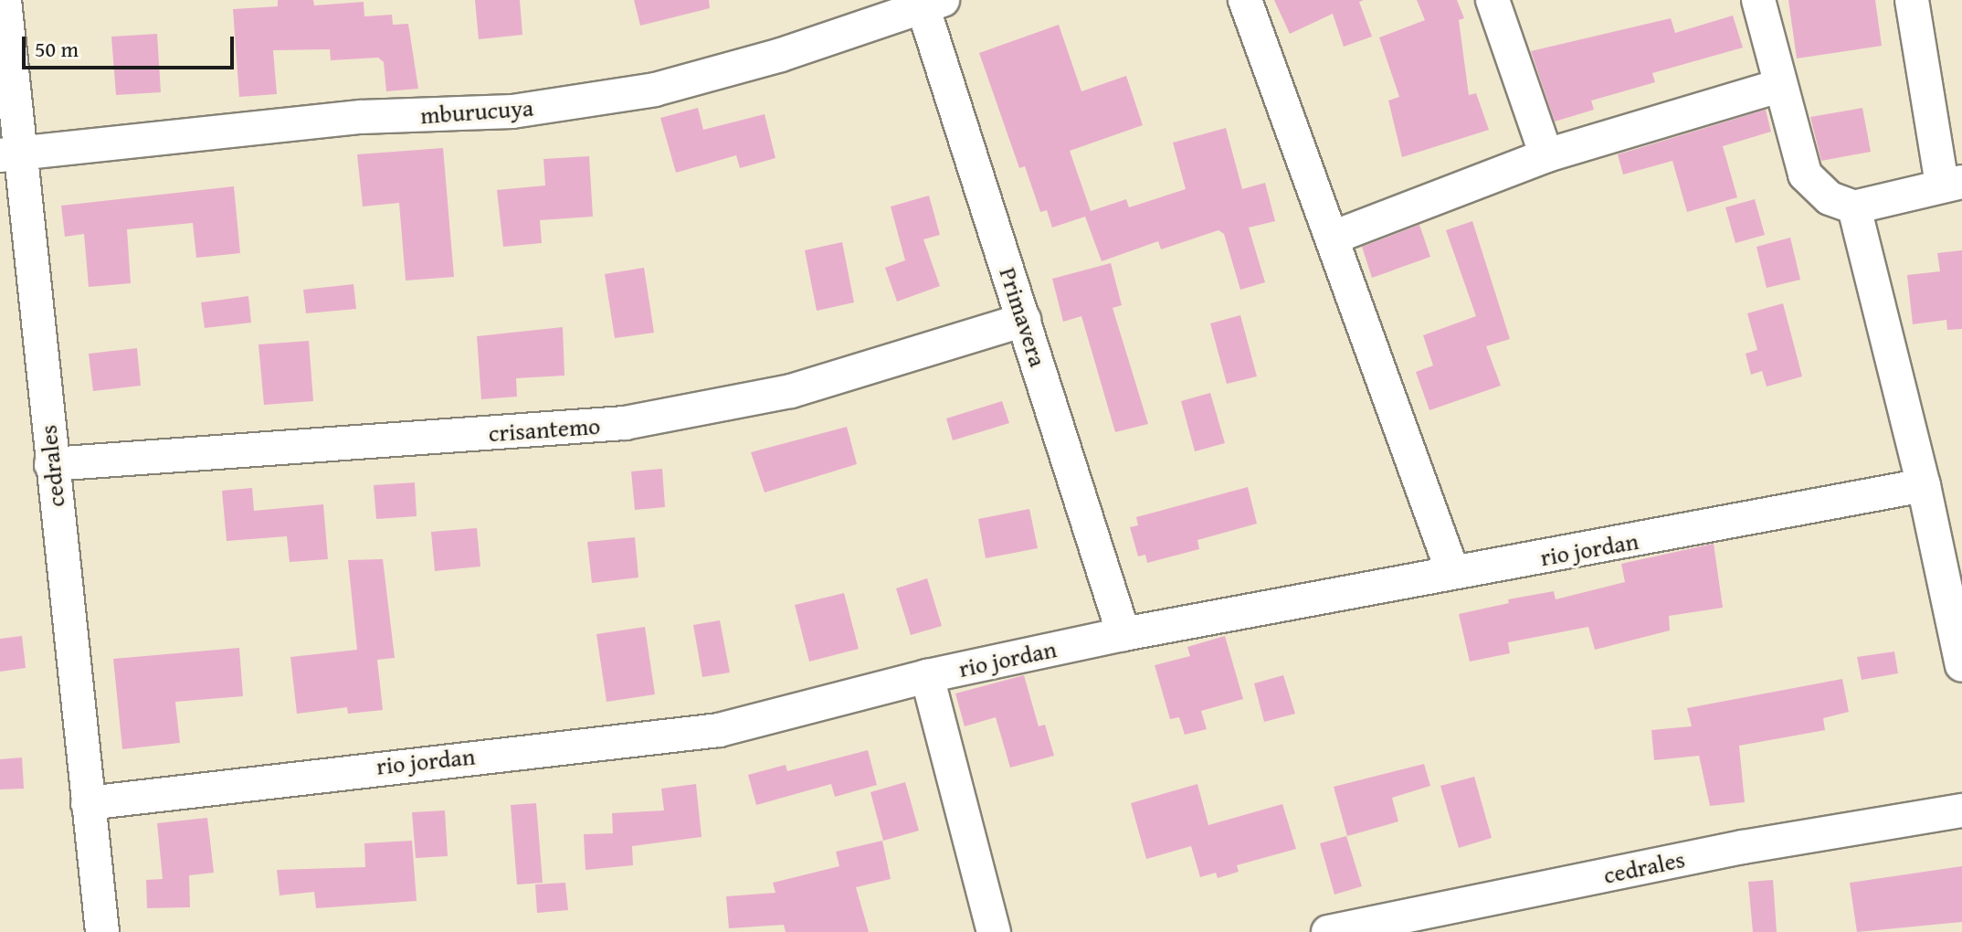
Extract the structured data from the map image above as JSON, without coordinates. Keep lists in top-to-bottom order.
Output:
{
  "streets": {
    "street": [
      "mburucuya",
      "Primavera",
      "crisantemo",
      "cedrales",
      "rio jordan"
    ]
  },
  "crossings": [
    ["mburucuya", "Primavera"],
    ["mburucuya", "cedrales"],
    ["Primavera", "crisantemo"],
    ["Primavera", "rio jordan"],
    ["crisantemo", "cedrales"],
    ["cedrales", "rio jordan"]
  ],
  "scale_bar": "50 m"
}
